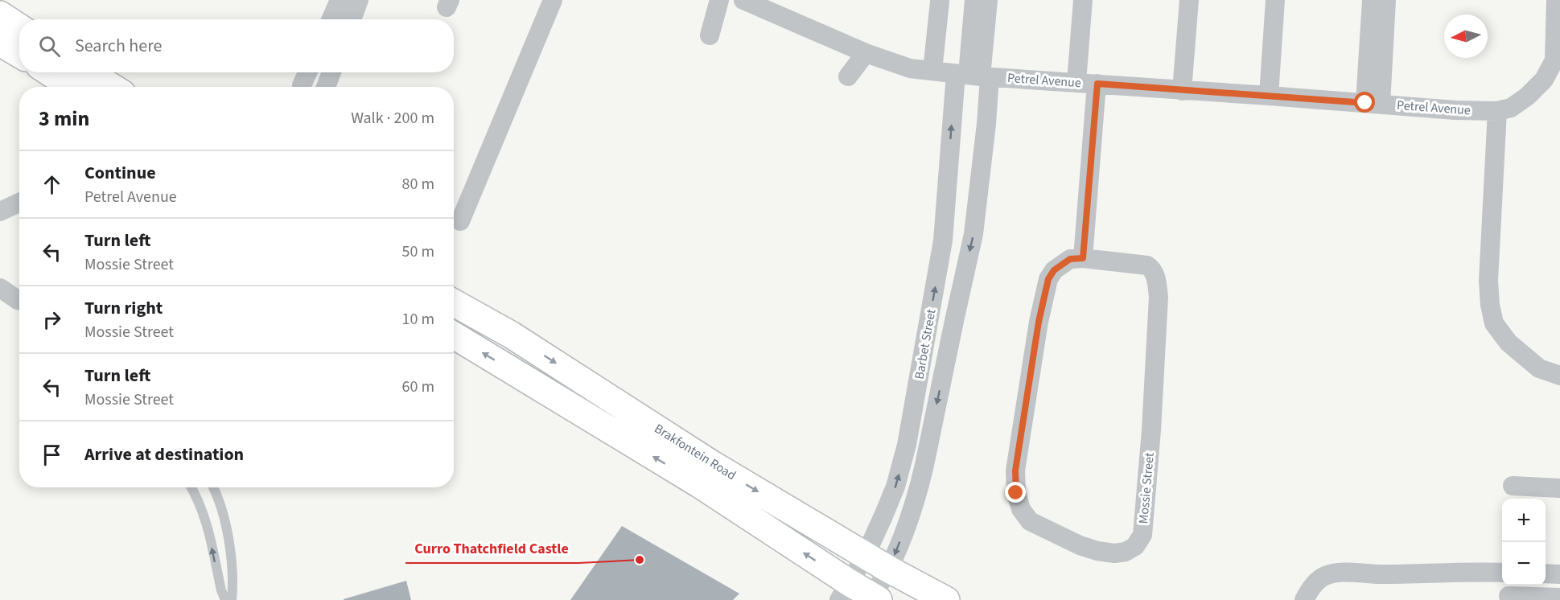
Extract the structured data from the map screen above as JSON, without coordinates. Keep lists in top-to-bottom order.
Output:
{
  "streets": {
    "street": [
      "Petrel Avenue",
      "Barbet Street",
      "Brakfontein Road",
      "Mossie Street"
    ]
  },
  "crossings": [
    ["Petrel Avenue", "Barbet Street"],
    ["Barbet Street", "Brakfontein Road"]
  ],
  "places": ["Curro Thatchfield Castle"],
  "north": "left",
  "page": {
    "search": "Search here",
    "heading": ["3 min", "Walk · 200 m"],
    "list": [
      ["Continue", "Petrel Avenue", "80 m"],
      ["Turn left", "Mossie Street", "50 m"],
      ["Turn right", "Mossie Street", "10 m"],
      ["Turn left", "Mossie Street", "60 m"],
      "Arrive at destination"
    ],
    "map_buttons": ["+", "−"]
  }
}
